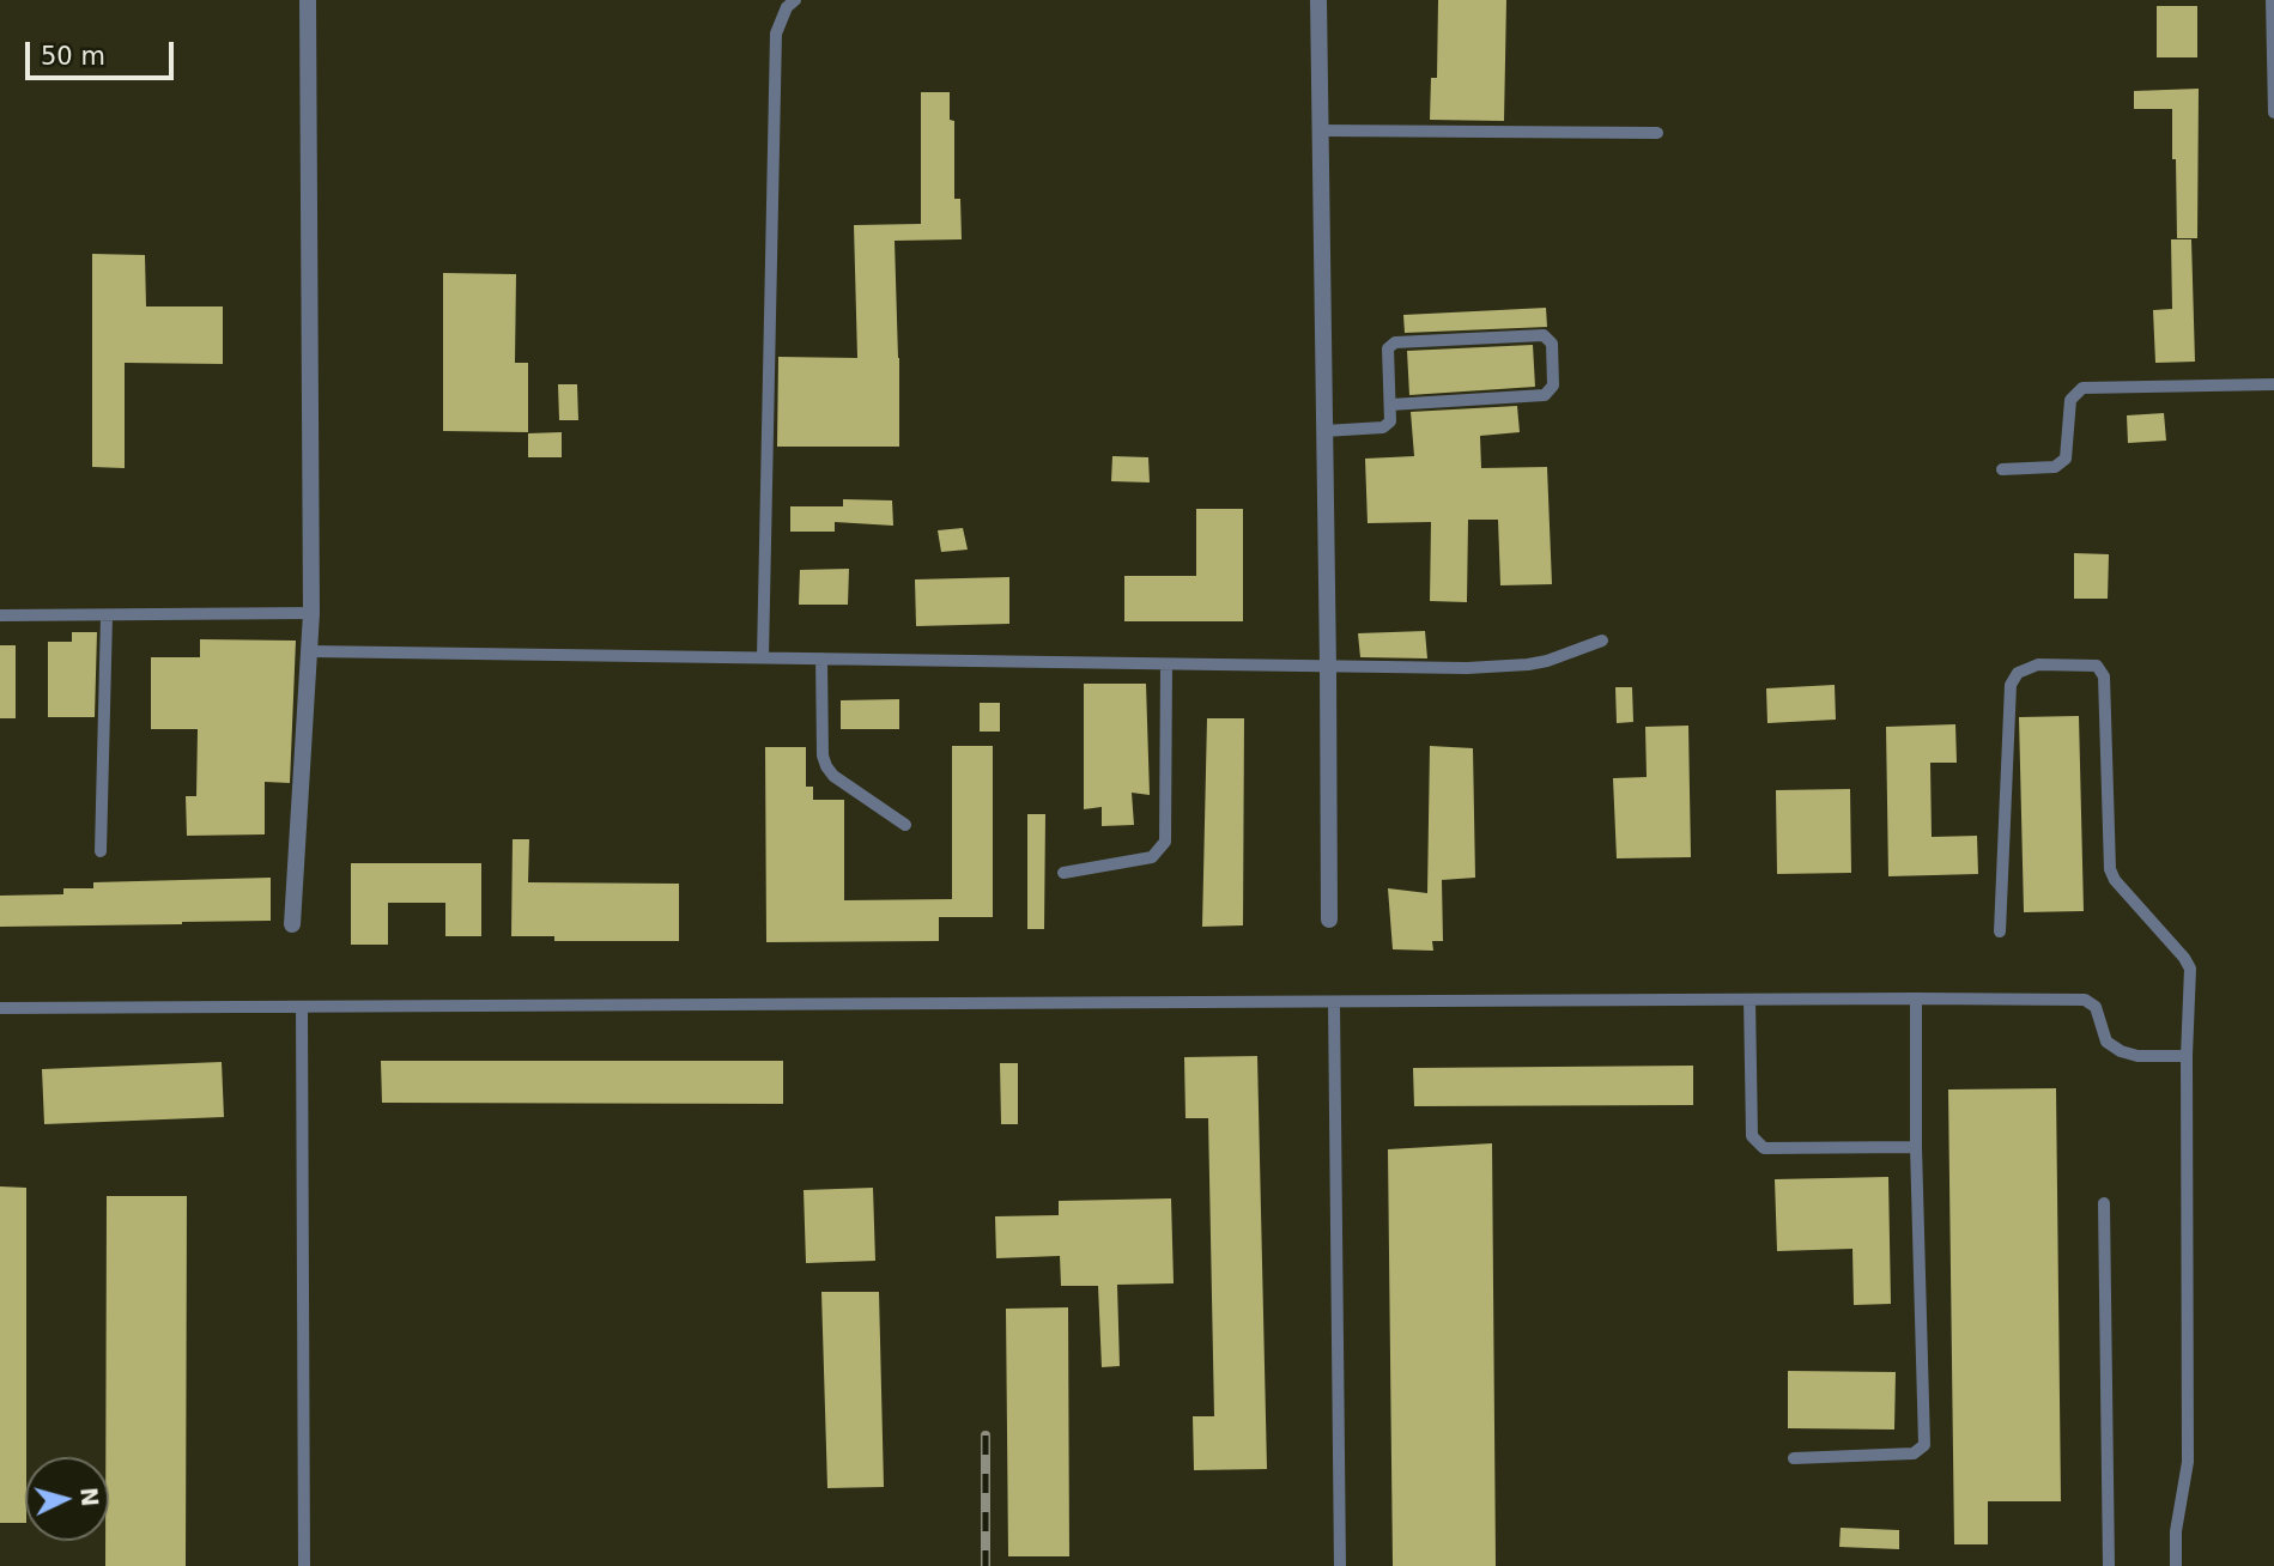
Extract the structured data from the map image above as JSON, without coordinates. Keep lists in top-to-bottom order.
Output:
{
  "scale_bar": "50 m",
  "north": "right"
}
